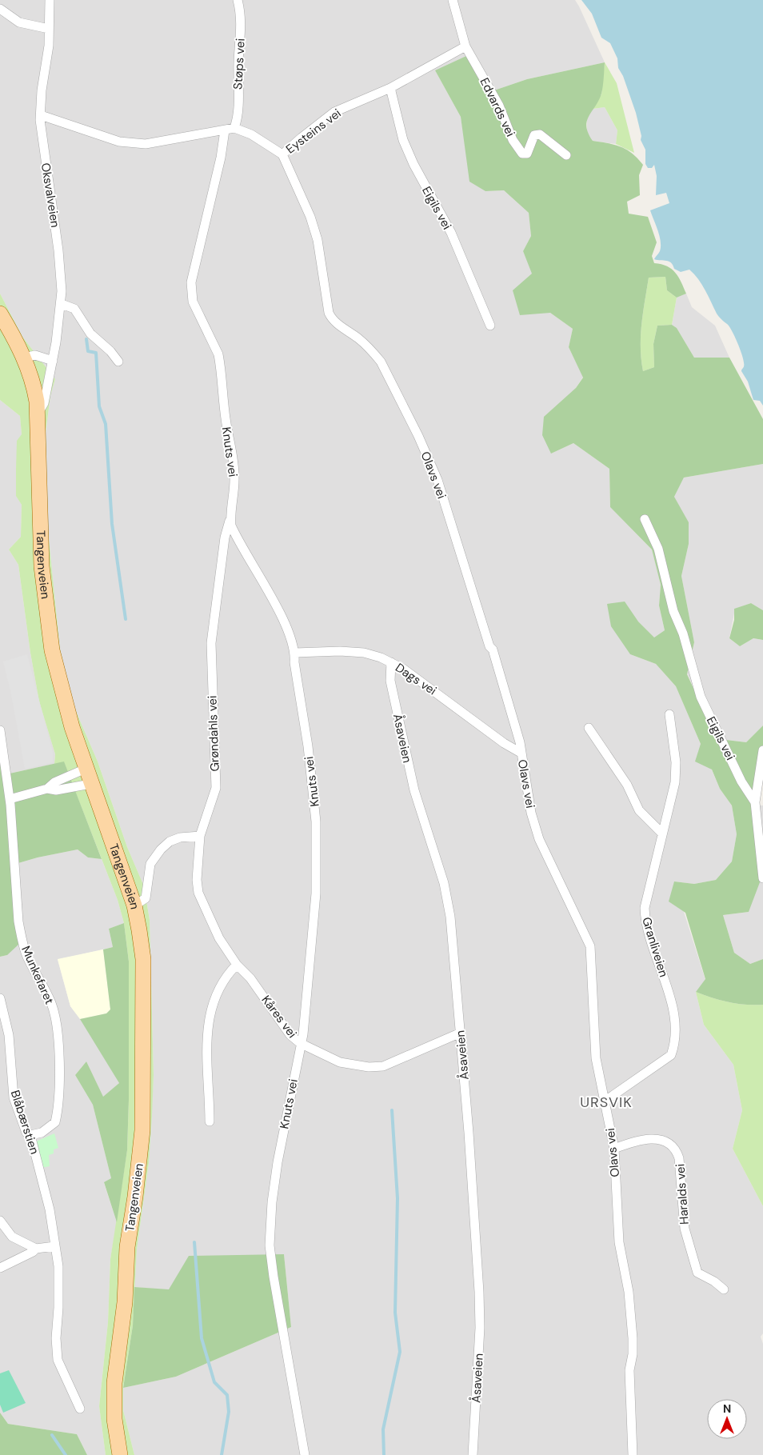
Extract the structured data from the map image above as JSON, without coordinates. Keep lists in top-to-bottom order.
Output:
{
  "streets": {
    "main road": ["Tangenveien"],
    "street": [
      "Støps vei",
      "Edvards vei",
      "Eysteins vei",
      "Oksvalveien",
      "Eigils vei",
      "Knuts vei",
      "Olavs vei",
      "Dags vei",
      "Grøndahls vei",
      "Åsaveien",
      "Granliveien",
      "Munkefaret",
      "Kåres vei",
      "Blåbærstien",
      "Haralds vei"
    ]
  },
  "crossings": [
    ["Støps vei", "Eysteins vei"],
    ["Edvards vei", "Eysteins vei"],
    ["Eysteins vei", "Eigils vei"],
    ["Eysteins vei", "Olavs vei"],
    ["Oksvalveien", "Tangenveien"],
    ["Knuts vei", "Dags vei"],
    ["Knuts vei", "Grøndahls vei"],
    ["Knuts vei", "Kåres vei"],
    ["Olavs vei", "Dags vei"],
    ["Olavs vei", "Granliveien"],
    ["Olavs vei", "Haralds vei"],
    ["Dags vei", "Åsaveien"],
    ["Grøndahls vei", "Kåres vei"],
    ["Åsaveien", "Kåres vei"],
    ["Munkefaret", "Blåbærstien"]
  ],
  "districts": ["URSVIK"],
  "north": "top"
}
